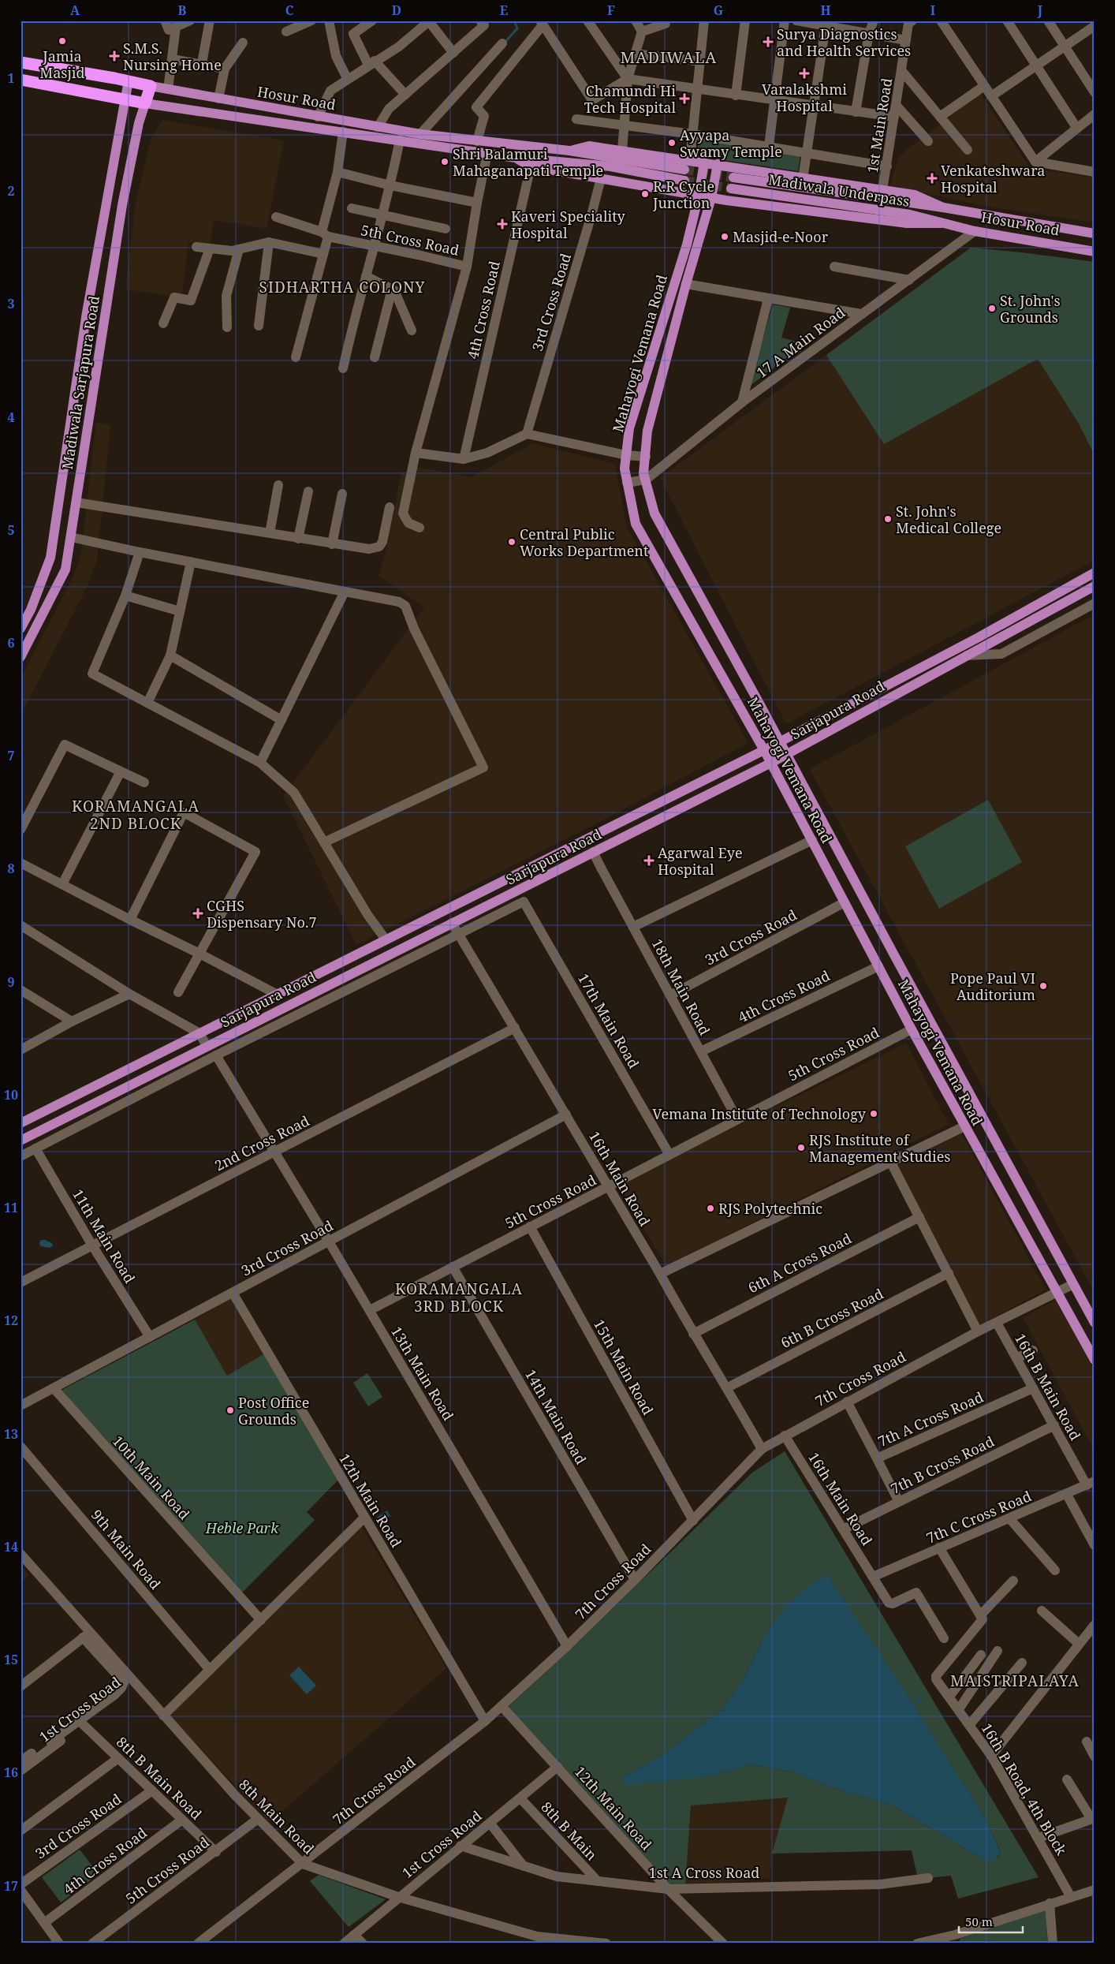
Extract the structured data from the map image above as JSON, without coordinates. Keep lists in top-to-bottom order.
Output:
{
  "streets": {
    "highway": ["Hosur Road"],
    "main road": [
      "Madiwala Underpass",
      "Mahayogi Vemana Road",
      "Madiwala Sarjapura Road",
      "Sarjapura Road"
    ],
    "street": [
      "1st Main Road",
      "5th Cross Road",
      "3rd Cross Road",
      "4th Cross Road",
      "17 A Main Road",
      "18th Main Road",
      "17th Main Road",
      "2nd Cross Road",
      "16th Main Road",
      "11th Main Road",
      "6th A Cross Road",
      "6th B Cross Road",
      "15th Main Road",
      "13th Main Road",
      "7th Cross Road",
      "16th B Main Road",
      "14th Main Road",
      "7th A Cross Road",
      "7th B Cross Road",
      "10th Main Road",
      "12th Main Road",
      "7th C Cross Road",
      "9th Main Road",
      "1st Cross Road",
      "8th B Main Road",
      "16th B Road, 4th Block",
      "8th Main Road",
      "8th B Main",
      "1st A Cross Road"
    ]
  },
  "crossings": [
    ["Hosur Road", "Madiwala Underpass"],
    ["Hosur Road", "17 A Main Road"],
    ["Hosur Road", "Madiwala Sarjapura Road"],
    ["5th Cross Road", "Mahayogi Vemana Road"],
    ["5th Cross Road", "18th Main Road"],
    ["5th Cross Road", "17th Main Road"],
    ["5th Cross Road", "16th Main Road"],
    ["5th Cross Road", "15th Main Road"],
    ["5th Cross Road", "13th Main Road"],
    ["5th Cross Road", "14th Main Road"],
    ["5th Cross Road", "8th B Main Road"],
    ["5th Cross Road", "8th Main Road"],
    ["3rd Cross Road", "Mahayogi Vemana Road"],
    ["3rd Cross Road", "18th Main Road"],
    ["3rd Cross Road", "16th Main Road"],
    ["3rd Cross Road", "11th Main Road"],
    ["3rd Cross Road", "13th Main Road"],
    ["3rd Cross Road", "10th Main Road"],
    ["3rd Cross Road", "12th Main Road"],
    ["3rd Cross Road", "8th B Main Road"],
    ["4th Cross Road", "Mahayogi Vemana Road"],
    ["4th Cross Road", "18th Main Road"],
    ["4th Cross Road", "8th B Main Road"],
    ["17 A Main Road", "Mahayogi Vemana Road"],
    ["Mahayogi Vemana Road", "Sarjapura Road"],
    ["Mahayogi Vemana Road", "7th Cross Road"],
    ["Sarjapura Road", "18th Main Road"],
    ["Sarjapura Road", "17th Main Road"],
    ["Sarjapura Road", "16th Main Road"],
    ["Sarjapura Road", "11th Main Road"],
    ["Sarjapura Road", "13th Main Road"],
    ["2nd Cross Road", "16th Main Road"],
    ["2nd Cross Road", "11th Main Road"],
    ["2nd Cross Road", "13th Main Road"],
    ["16th Main Road", "6th A Cross Road"],
    ["16th Main Road", "6th B Cross Road"],
    ["16th Main Road", "7th Cross Road"],
    ["16th Main Road", "7th B Cross Road"],
    ["16th Main Road", "7th C Cross Road"],
    ["15th Main Road", "7th Cross Road"],
    ["13th Main Road", "7th Cross Road"],
    ["7th Cross Road", "16th B Main Road"],
    ["7th Cross Road", "14th Main Road"],
    ["7th Cross Road", "7th A Cross Road"],
    ["7th Cross Road", "12th Main Road"],
    ["7th Cross Road", "8th Main Road"],
    ["16th B Main Road", "7th A Cross Road"],
    ["16th B Main Road", "7th B Cross Road"],
    ["16th B Main Road", "7th C Cross Road"],
    ["12th Main Road", "1st Cross Road"],
    ["12th Main Road", "1st A Cross Road"],
    ["1st Cross Road", "8th B Main Road"],
    ["1st Cross Road", "8th Main Road"],
    ["1st Cross Road", "8th B Main"],
    ["1st Cross Road", "1st A Cross Road"],
    ["8th B Main", "1st A Cross Road"]
  ],
  "districts": [
    "MADIWALA",
    "SIDHARTHA COLONY",
    "KORAMANGALA 2ND BLOCK",
    "KORAMANGALA 3RD BLOCK",
    "MAISTRIPALAYA"
  ],
  "parks": ["Heble Park"],
  "places": {
    "other": [
      "Jamia Masjid",
      "Ayyapa Swamy Temple",
      "Shri Balamuri Mahaganapati Temple",
      "R.R Cycle Junction",
      "Masjid-e-Noor",
      "St. John's Grounds",
      "St. John's Medical College",
      "Central Public Works Department",
      "Pope Paul VI Auditorium",
      "Vemana Institute of Technology",
      "RJS Institute of Management Studies",
      "RJS Polytechnic",
      "Post Office Grounds"
    ],
    "health": [
      "Surya Diagnostics and Health Services",
      "S.M.S. Nursing Home",
      "Varalakshmi Hospital",
      "Chamundi Hi Tech Hospital",
      "Venkateshwara Hospital",
      "Kaveri Speciality Hospital",
      "Agarwal Eye Hospital",
      "CGHS Dispensary No.7"
    ]
  },
  "scale_bar": "50 m",
  "grid": {
    "columns": [
      "A",
      "B",
      "C",
      "D",
      "E",
      "F",
      "G",
      "H",
      "I",
      "J"
    ],
    "rows": [
      "1",
      "2",
      "3",
      "4",
      "5",
      "6",
      "7",
      "8",
      "9",
      "10",
      "11",
      "12",
      "13",
      "14",
      "15",
      "16",
      "17"
    ]
  }
}
